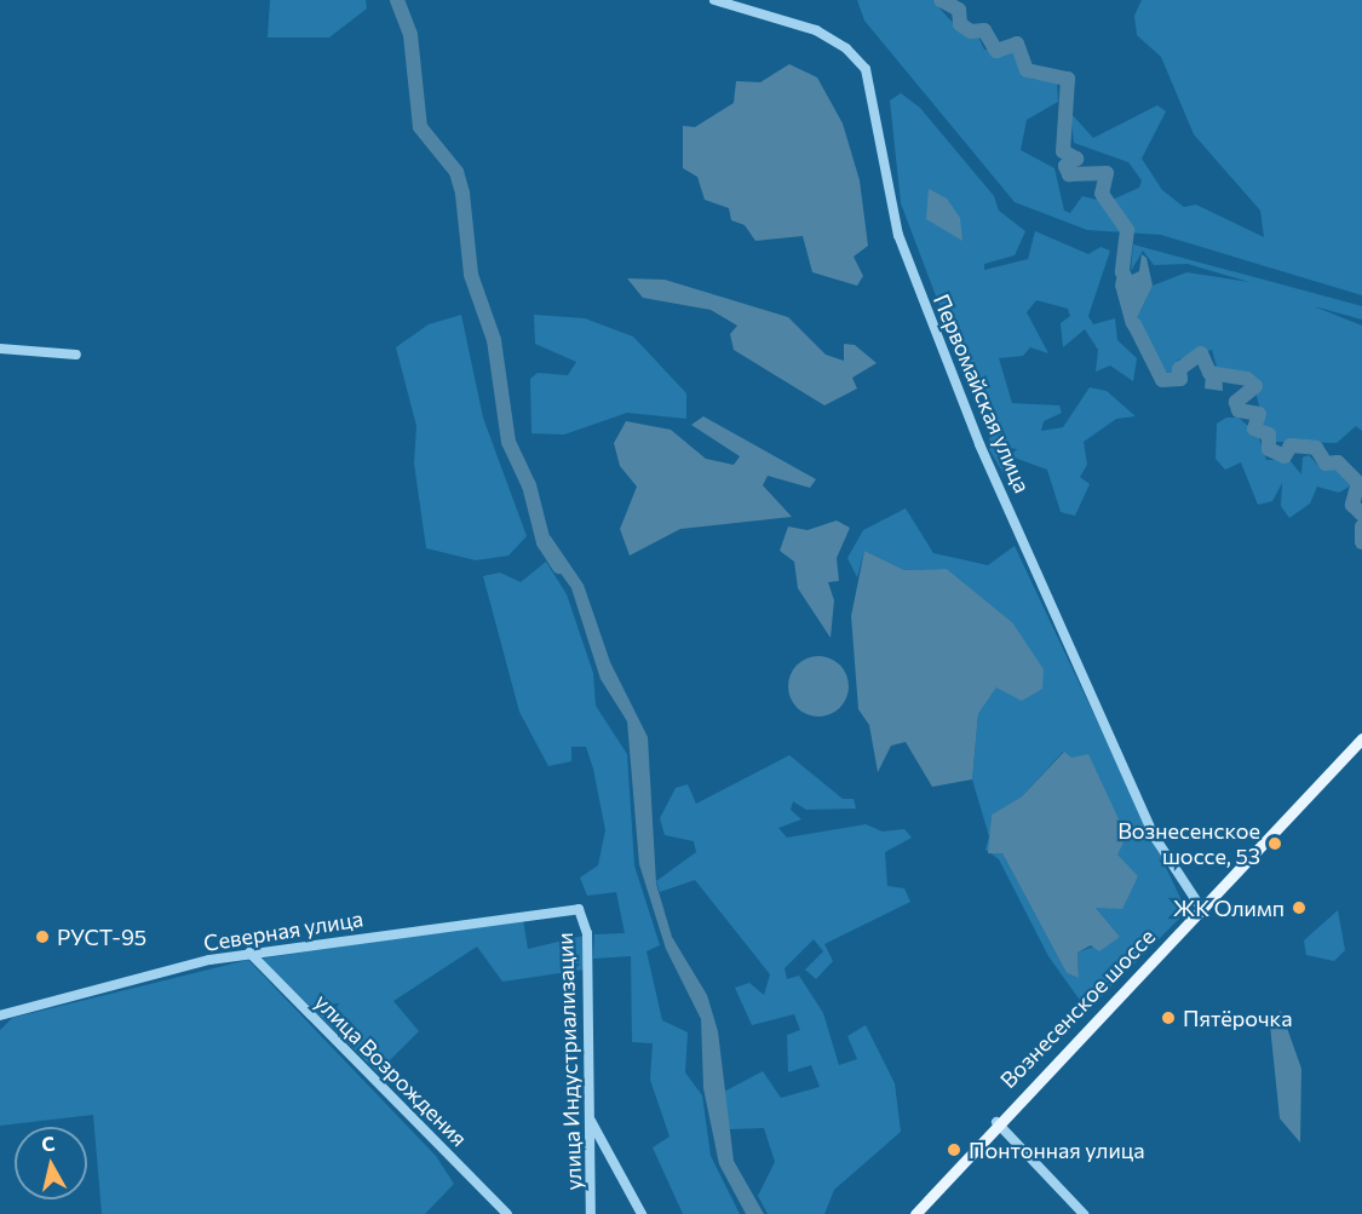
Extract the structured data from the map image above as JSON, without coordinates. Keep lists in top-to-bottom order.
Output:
{
  "streets": {
    "main road": ["Вознесенское шоссе"],
    "street": [
      "Первомайская улица",
      "Северная улица",
      "улица Индустриализации",
      "улица Возрождения"
    ]
  },
  "crossings": [
    ["Первомайская улица", "Вознесенское шоссе"],
    ["Северная улица", "улица Индустриализации"],
    ["Северная улица", "улица Возрождения"]
  ],
  "places": [
    "Вознесенское шоссе, 53",
    "ЖК Олимп",
    "РУСТ-95",
    "Пятёрочка",
    "Понтонная улица"
  ],
  "north": "top"
}
